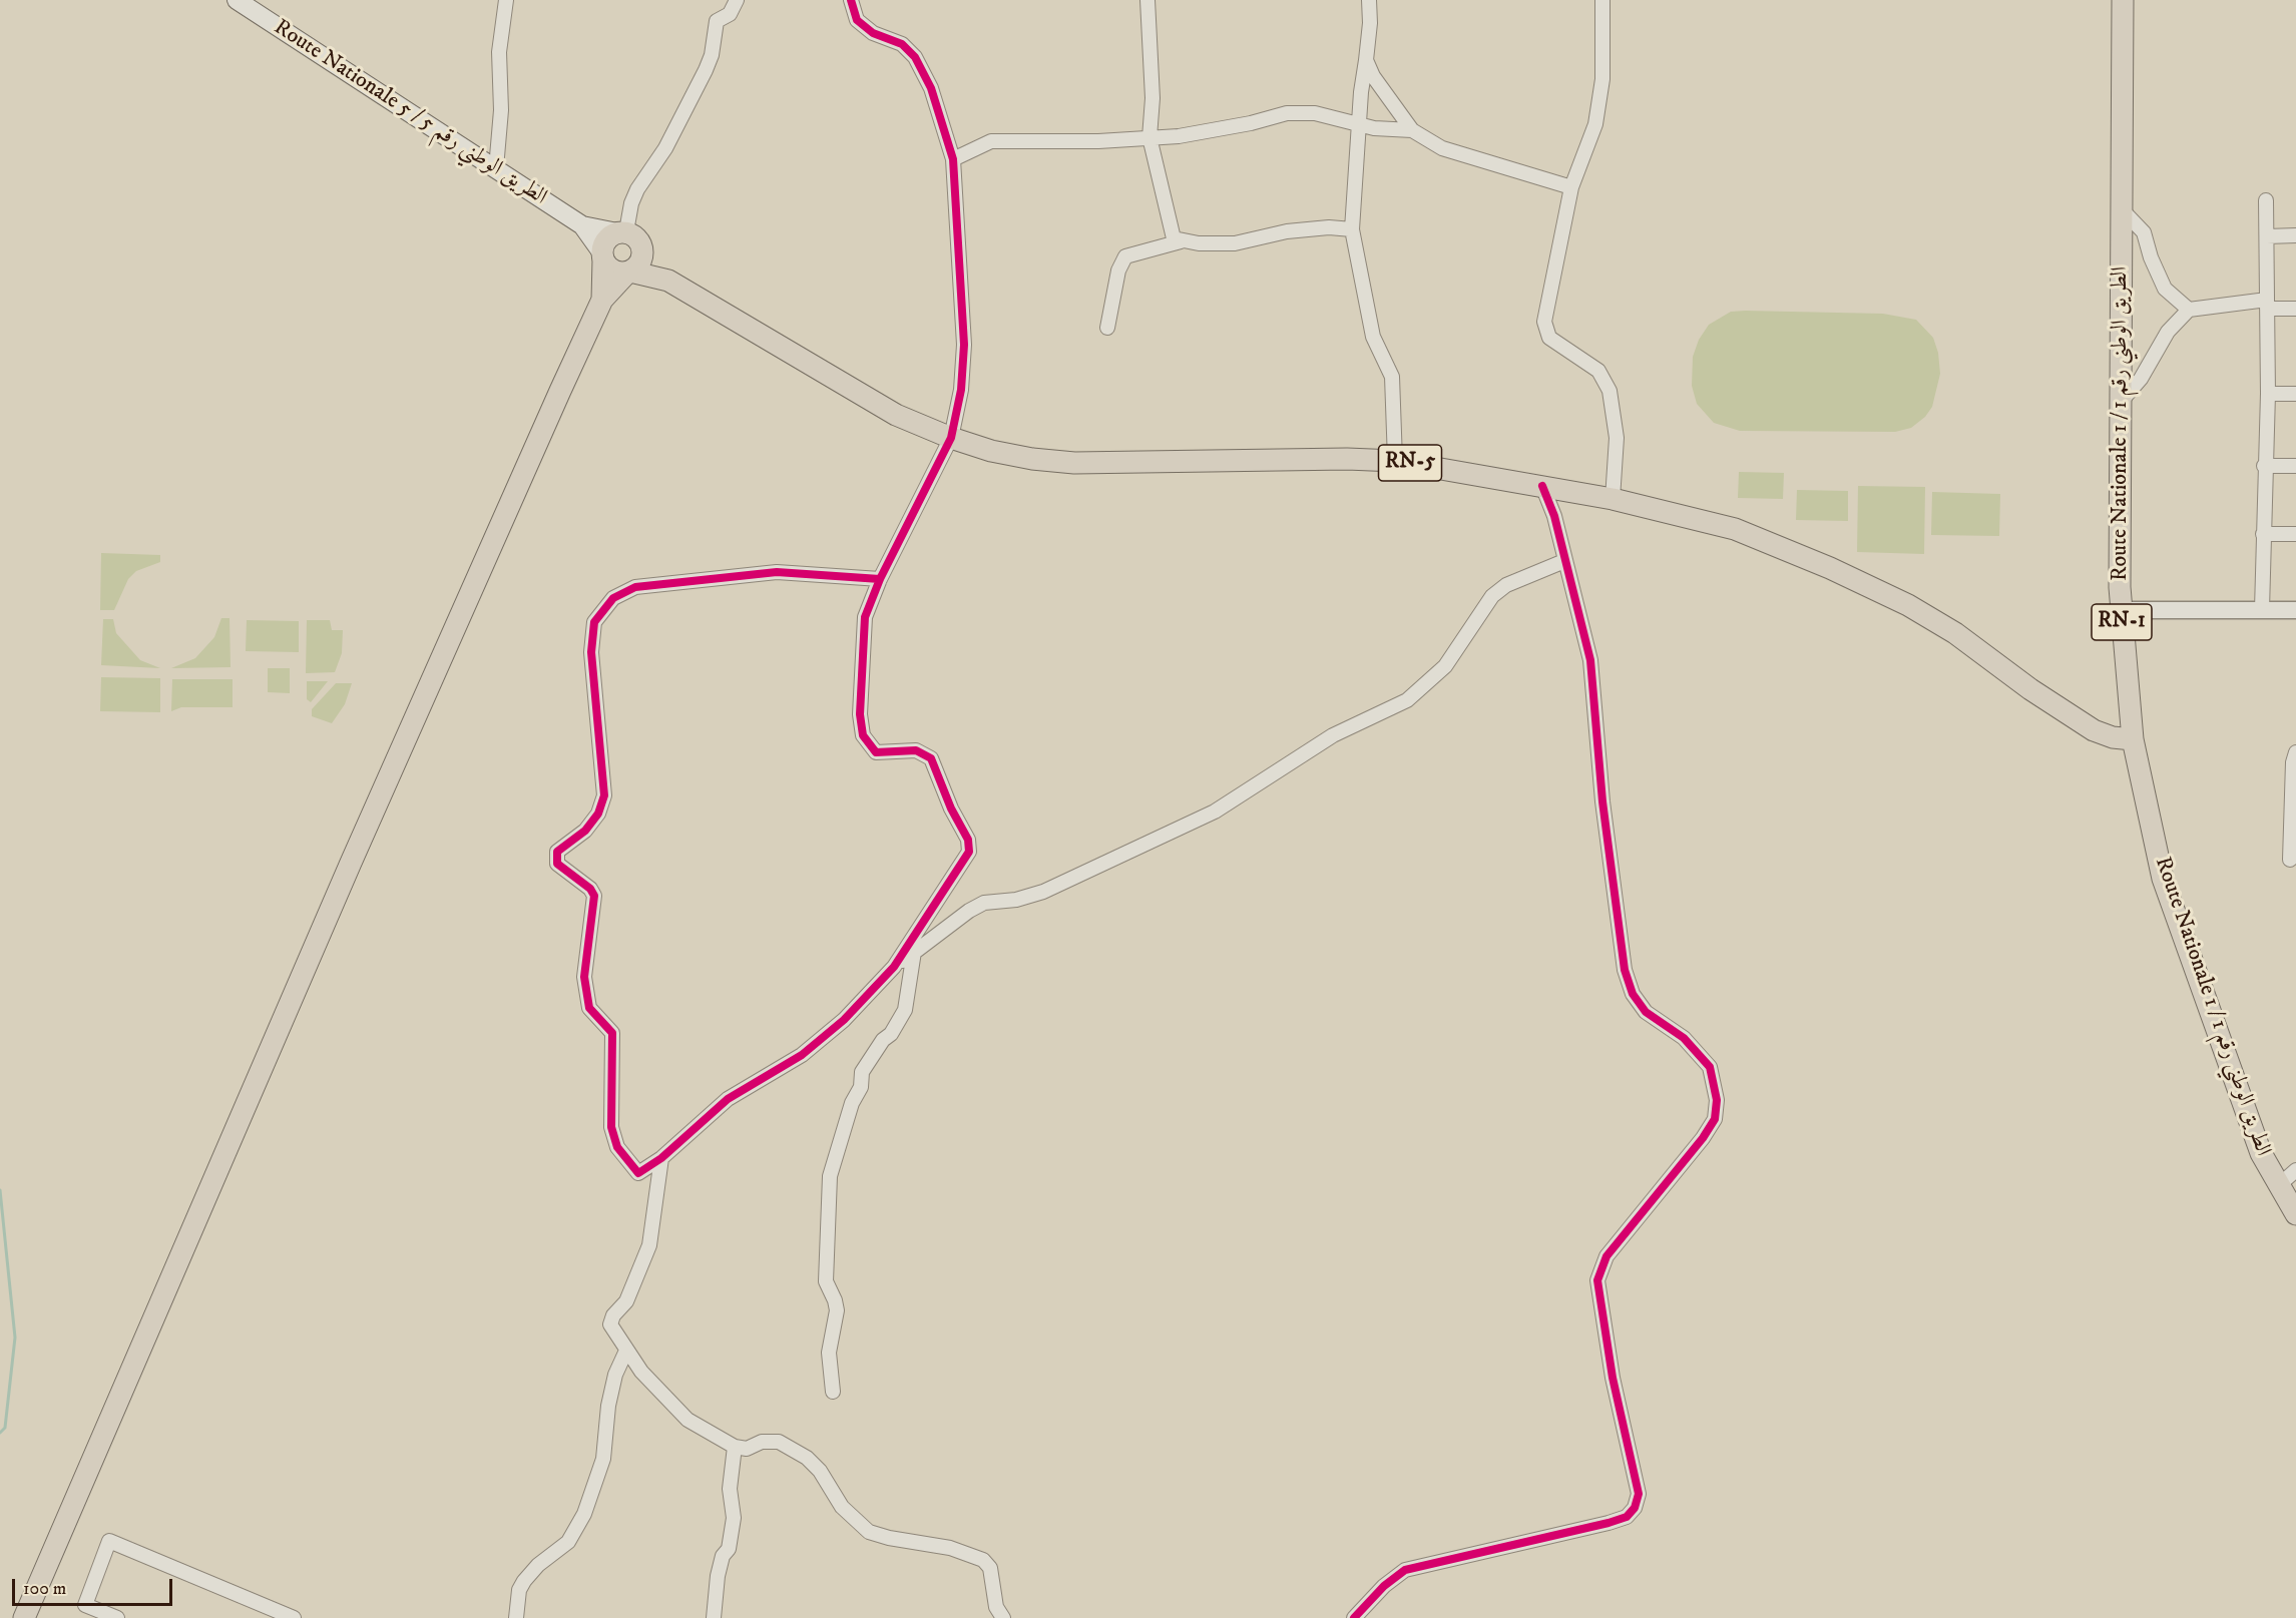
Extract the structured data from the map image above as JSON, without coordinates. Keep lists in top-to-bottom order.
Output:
{
  "streets": {
    "main road": [
      "Route Nationale 5 / الطريق الوطني رقم 5",
      "Route Nationale 1 / الطريق الوطني رقم 1",
      "RN-5",
      "RN-1"
    ]
  },
  "crossings": [
    ["Route Nationale 1 / الطريق الوطني رقم 1", "RN-5"]
  ],
  "scale_bar": "100 m"
}
